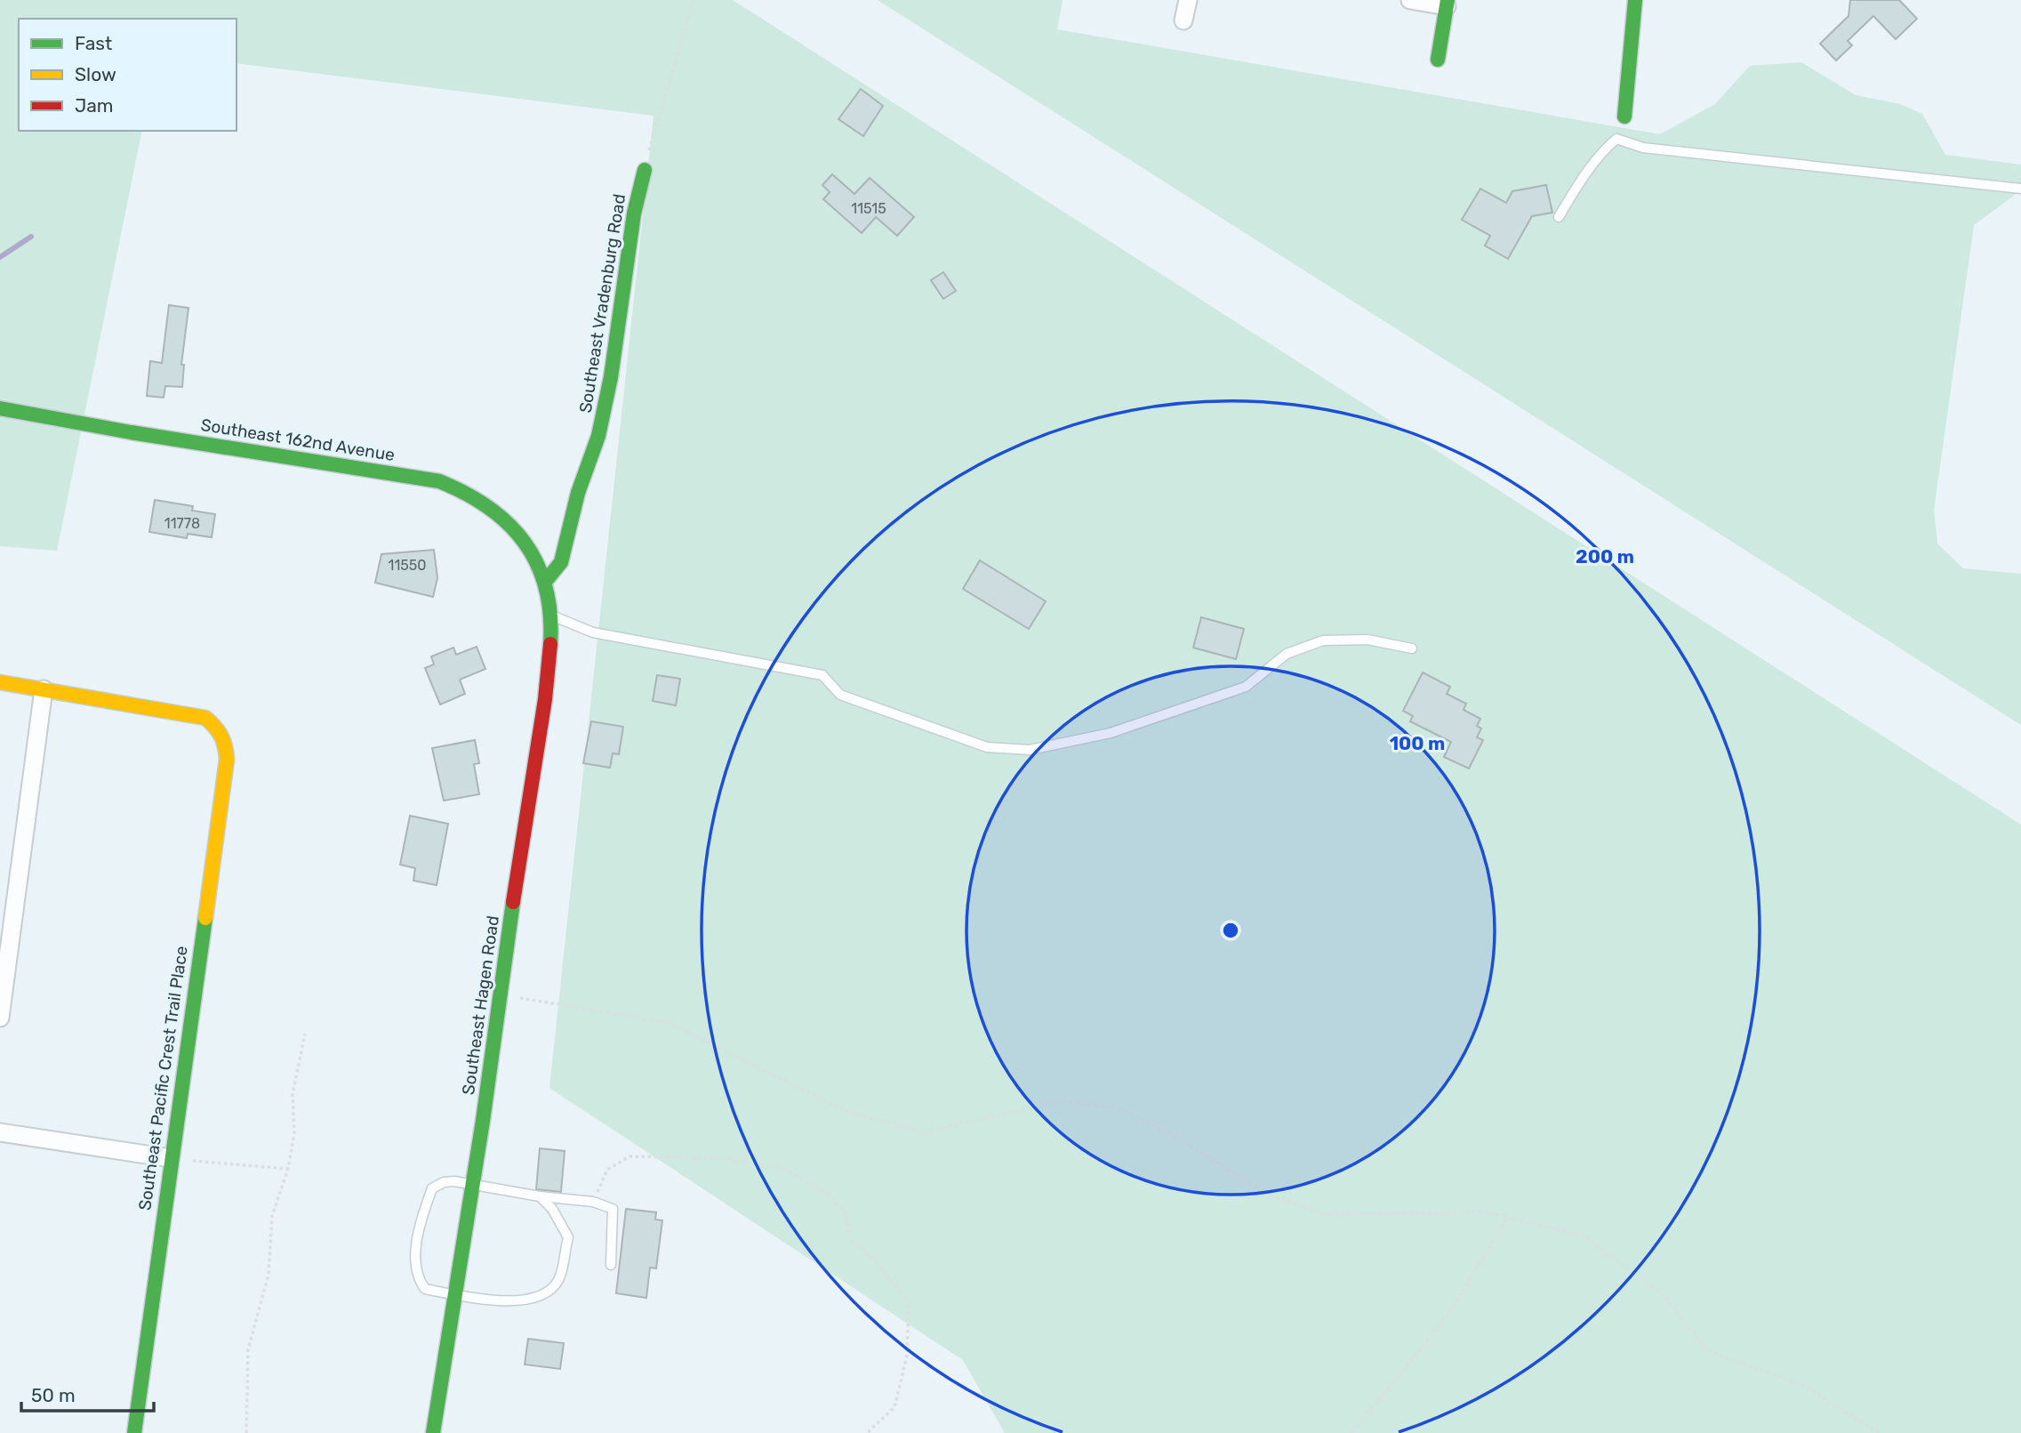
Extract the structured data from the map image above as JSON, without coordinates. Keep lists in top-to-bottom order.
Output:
{
  "streets": {
    "street": [
      "Southeast Vradenburg Road",
      "Southeast 162nd Avenue",
      "Southeast Hagen Road",
      "Southeast Pacific Crest Trail Place"
    ]
  },
  "crossings": [
    ["Southeast Vradenburg Road", "Southeast 162nd Avenue"],
    ["Southeast Vradenburg Road", "Southeast Hagen Road"],
    ["Southeast 162nd Avenue", "Southeast Hagen Road"]
  ],
  "house_numbers": ["11515", "11778", "11550"],
  "legend": ["Fast", "Slow", "Jam"],
  "scale_bar": "50 m",
  "rings": ["200 m", "100 m"]
}
